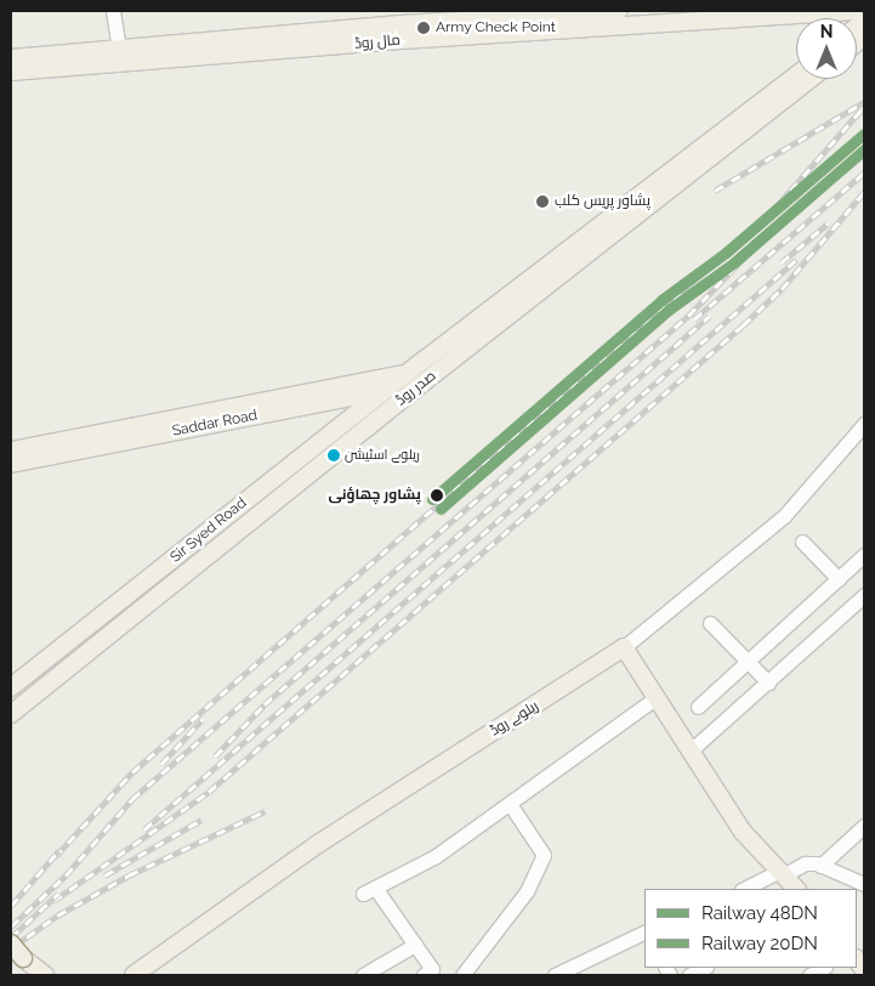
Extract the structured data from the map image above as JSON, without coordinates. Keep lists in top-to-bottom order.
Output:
{
  "streets": {
    "main road": [
      "مال روڈ",
      "صدر روڈ",
      "Saddar Road",
      "Sir Syed Road",
      "ریلوے روڈ"
    ]
  },
  "crossings": [
    ["صدر روڈ", "Saddar Road"],
    ["صدر روڈ", "Sir Syed Road"],
    ["Saddar Road", "Sir Syed Road"]
  ],
  "places": [
    "Army Check Point",
    "پشاور پریس کلب",
    "ریلوے اسٹیشن",
    "پشاور چھاؤنی"
  ],
  "lines": ["rail line 48DN", "rail line 20DN"],
  "legend": ["Railway 48DN", "Railway 20DN"],
  "north": "top"
}
